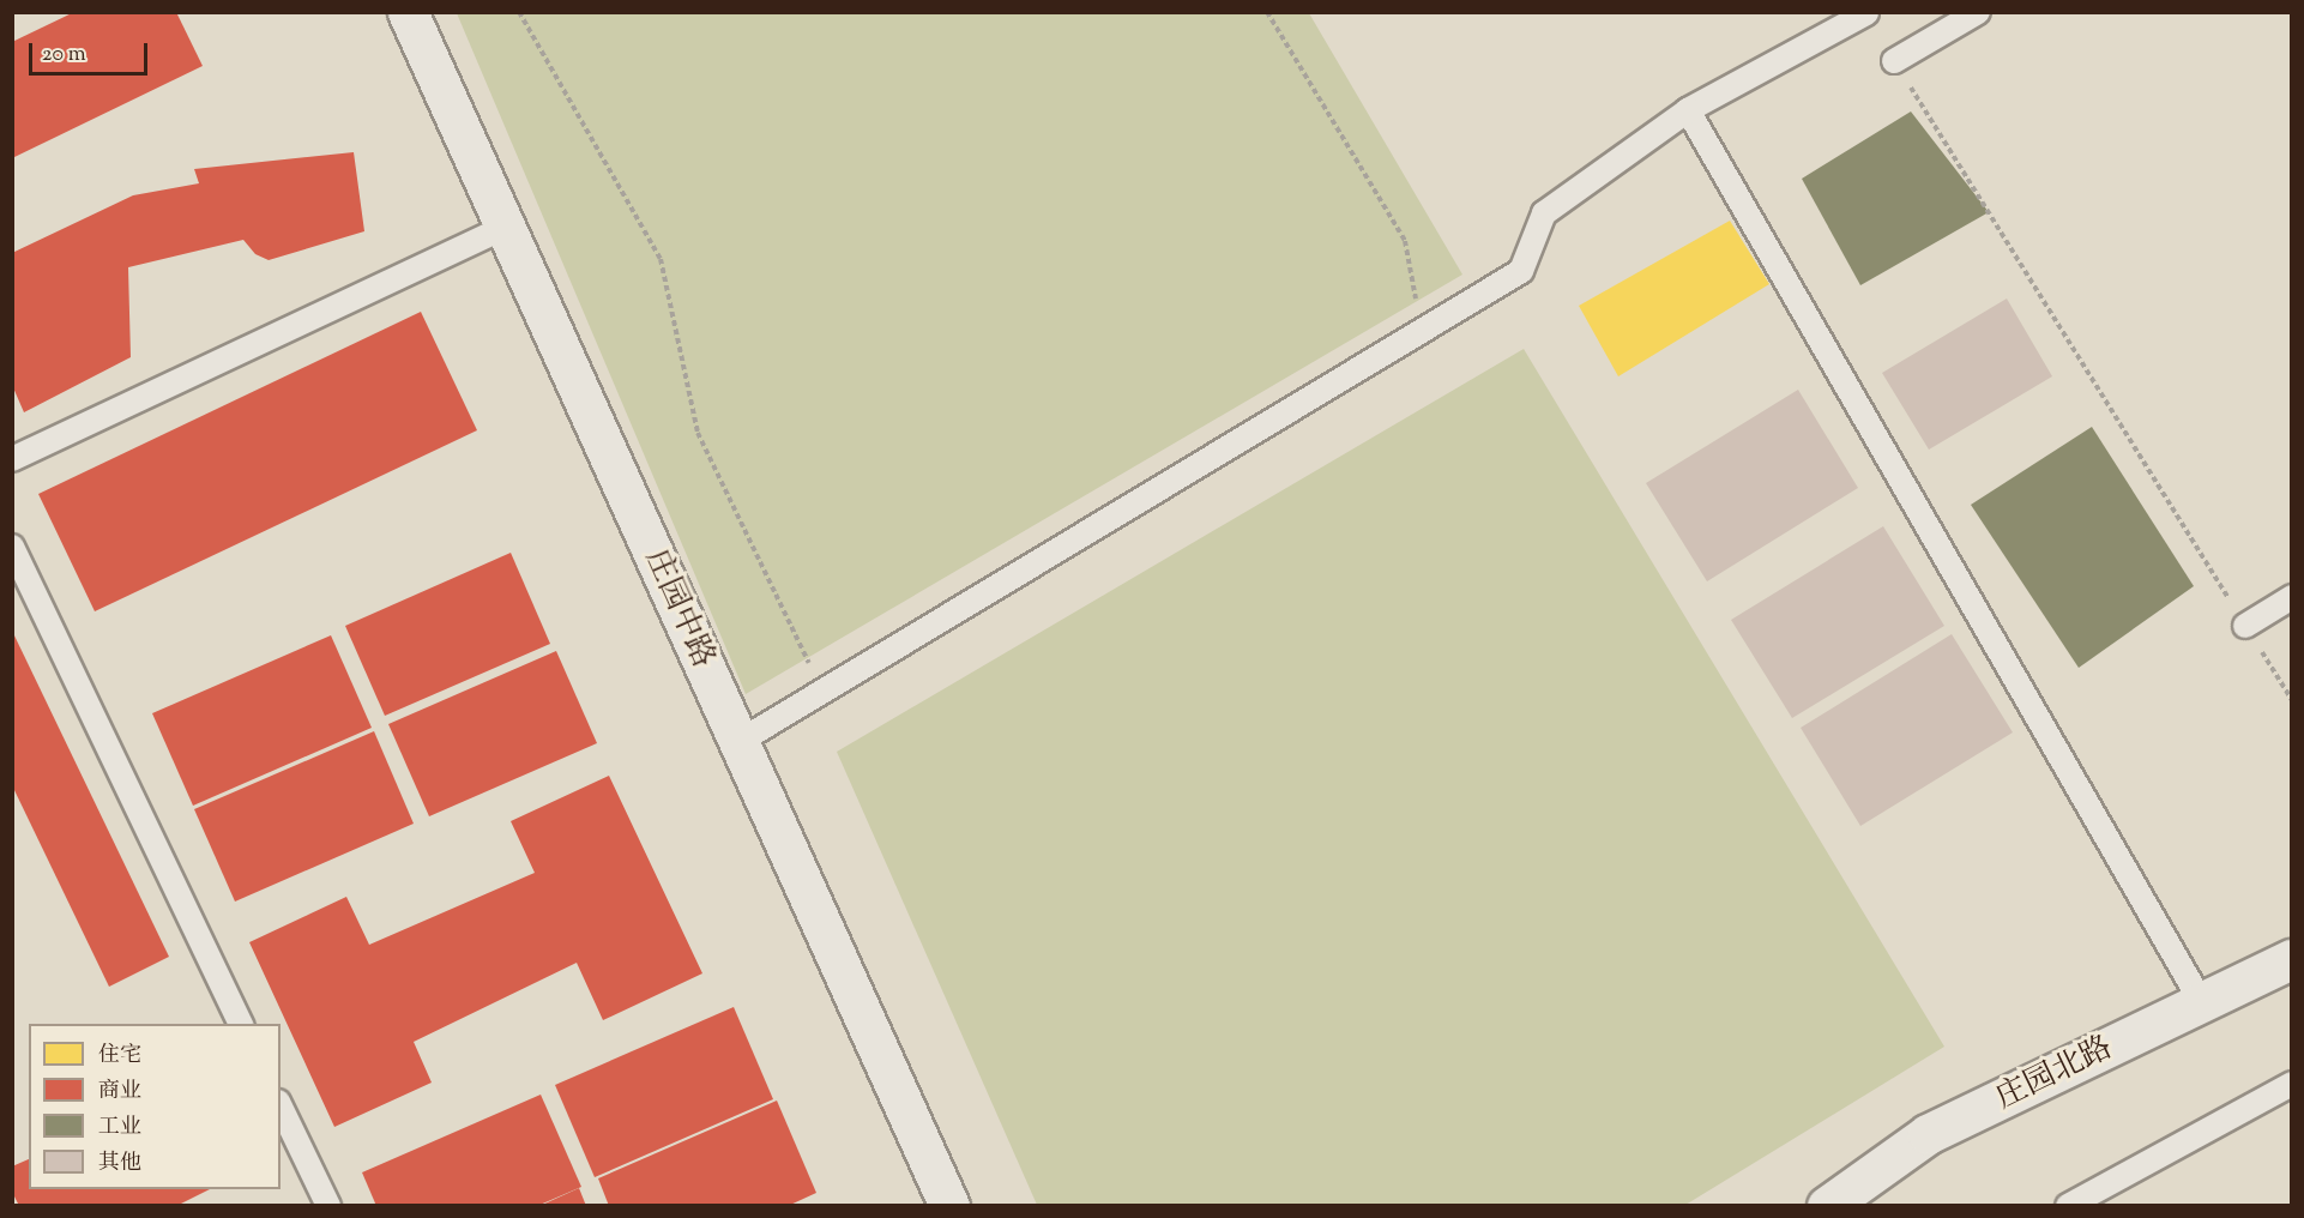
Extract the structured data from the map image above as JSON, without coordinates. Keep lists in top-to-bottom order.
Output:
{
  "streets": {
    "street": ["庄园中路", "庄园北路"]
  },
  "legend": [
    "住宅",
    "商业",
    "工业",
    "其他"
  ],
  "scale_bar": "20 m"
}
